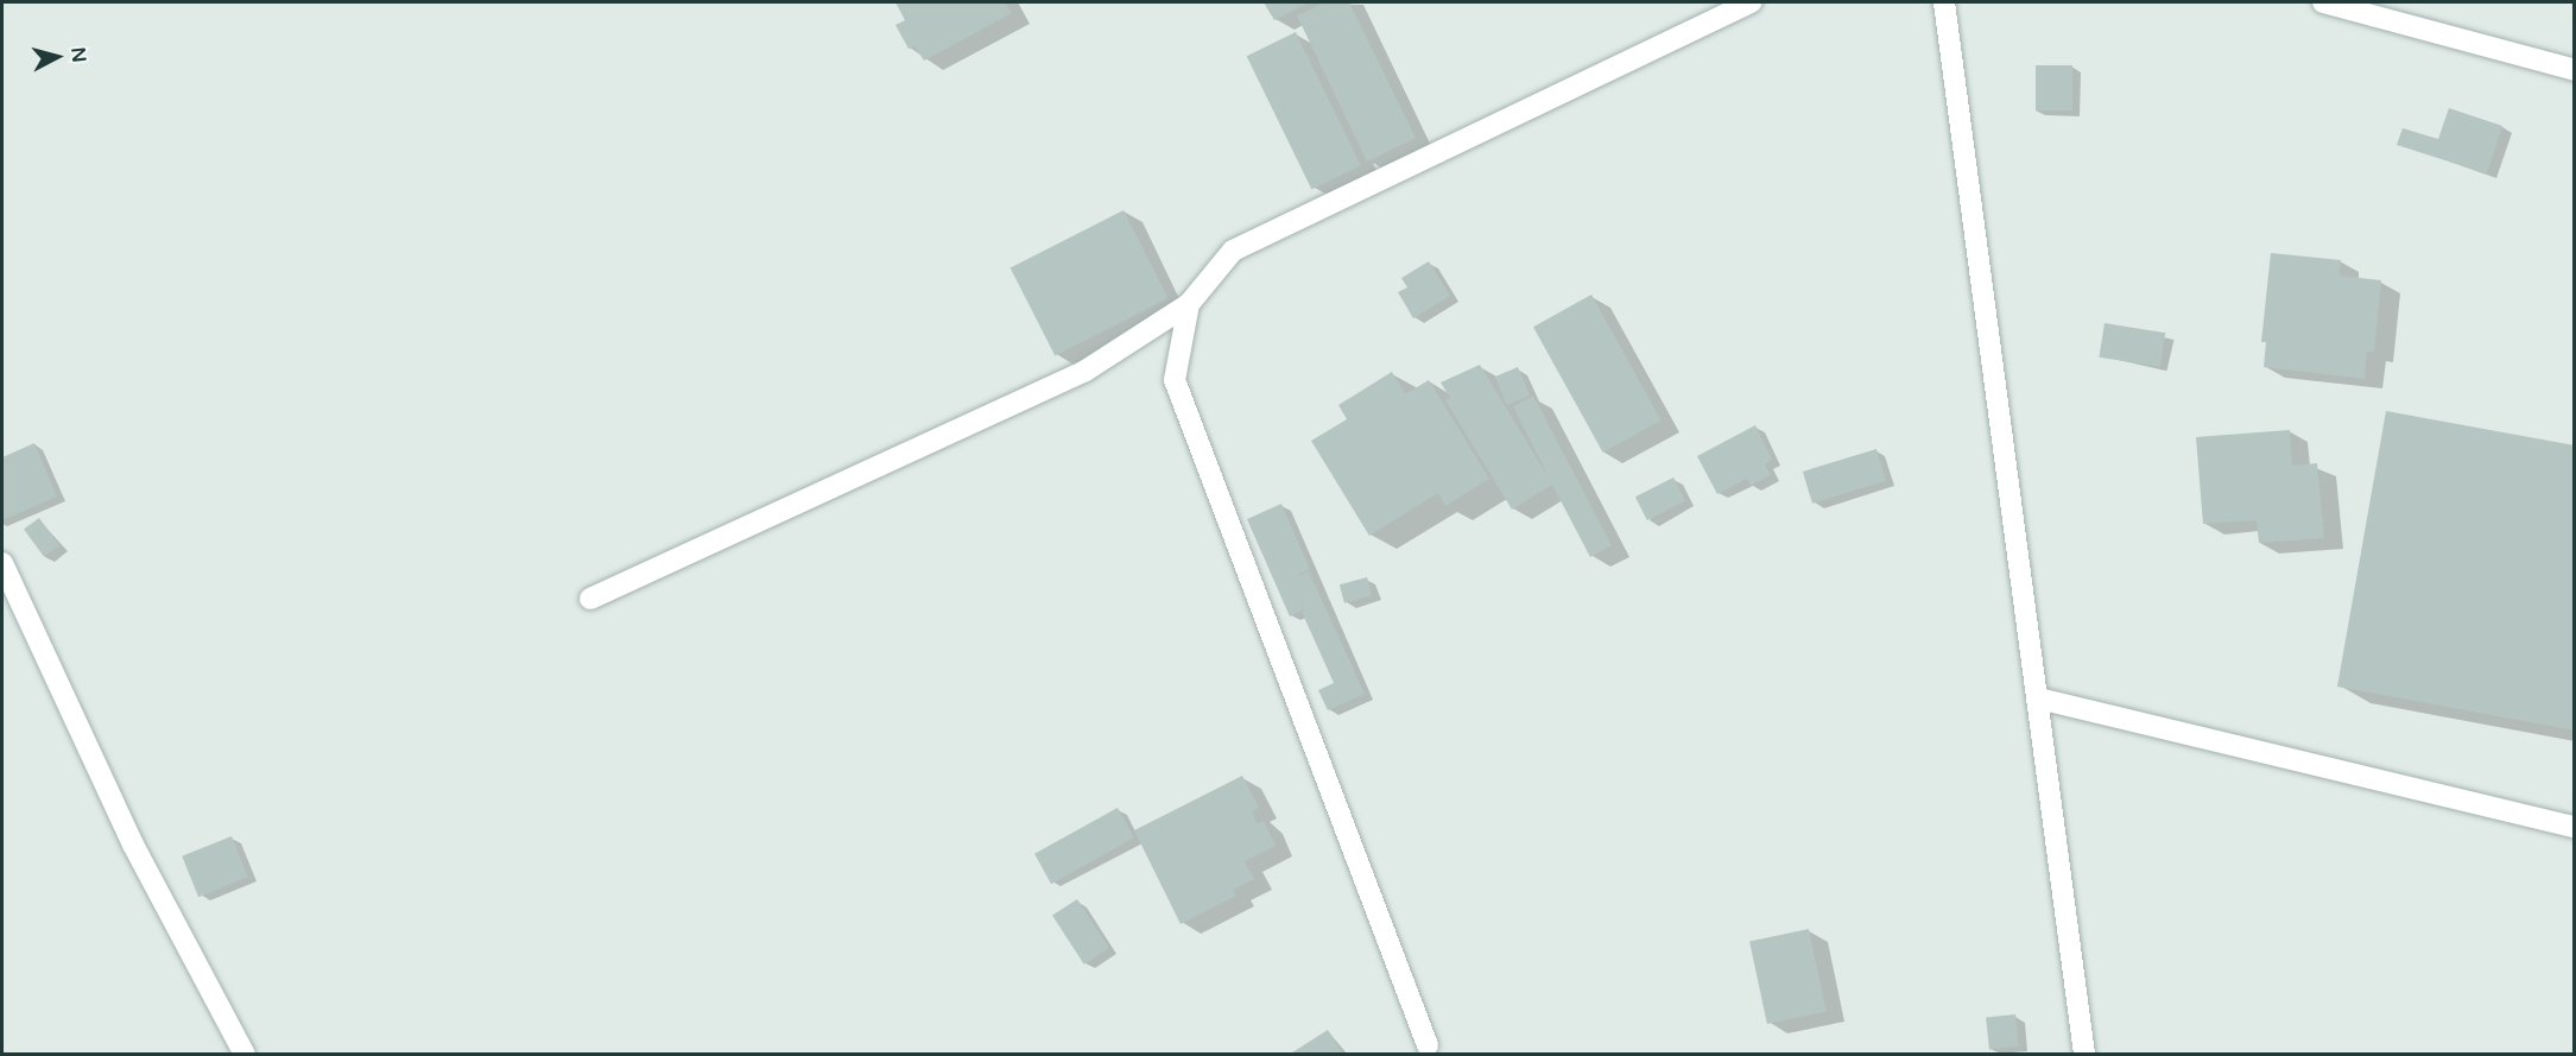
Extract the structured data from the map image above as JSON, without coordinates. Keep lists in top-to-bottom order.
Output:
{
  "north": "right"
}
